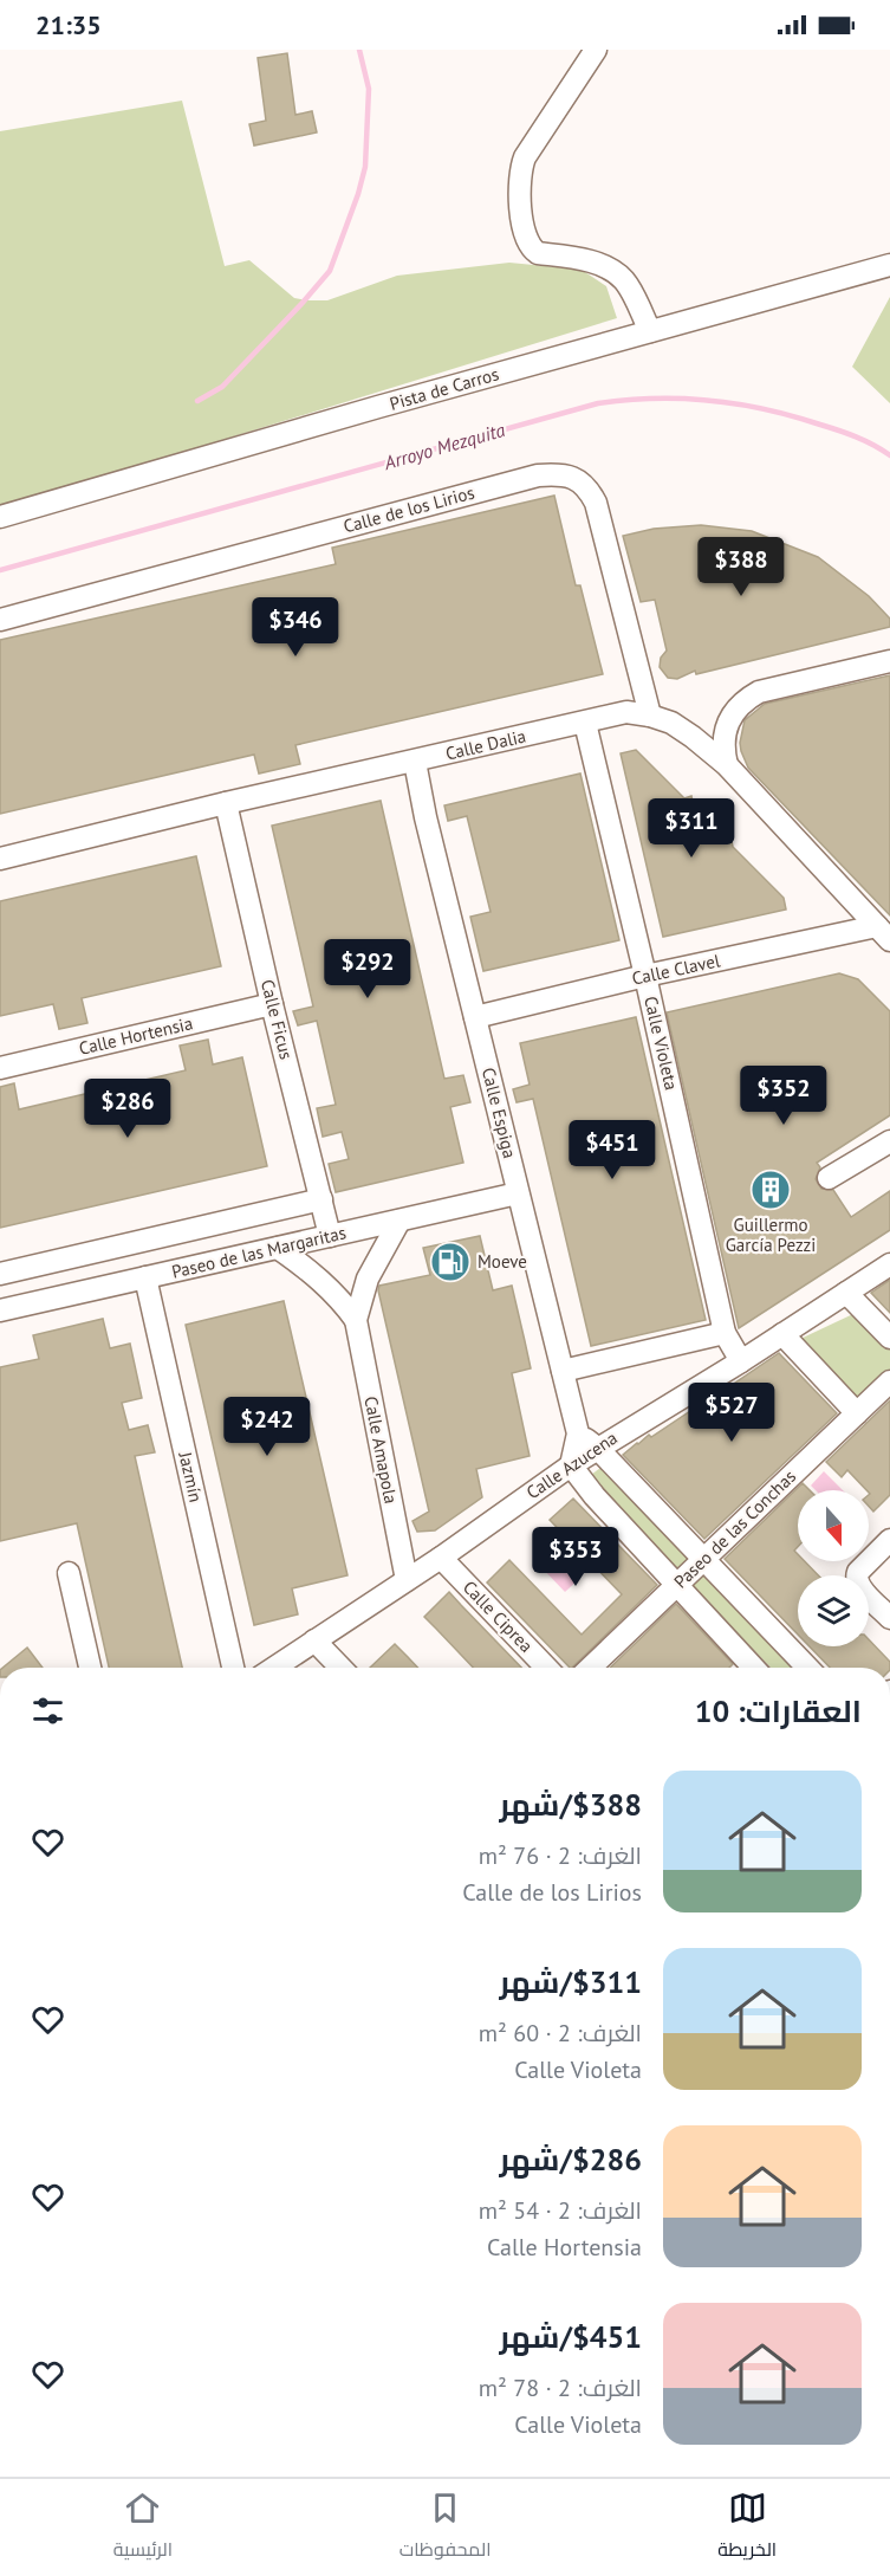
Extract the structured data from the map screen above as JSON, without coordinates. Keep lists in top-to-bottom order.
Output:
{
  "streets": {
    "street": [
      "Pista de Carros",
      "Calle de los Lirios",
      "Calle Dalia",
      "Calle Clavel",
      "Calle Ficus",
      "Calle Hortensia",
      "Calle Violeta",
      "Calle Espiga",
      "Paseo de las Margaritas",
      "Calle Amapola",
      "Calle Azucena",
      "Jazmín",
      "Paseo de las Conchas",
      "Calle Ciprea"
    ]
  },
  "crossings": [
    ["Calle de los Lirios", "Calle Dalia"],
    ["Calle Dalia", "Calle Clavel"],
    ["Calle Dalia", "Calle Ficus"],
    ["Calle Dalia", "Calle Violeta"],
    ["Calle Dalia", "Calle Espiga"],
    ["Calle Clavel", "Calle Violeta"],
    ["Calle Clavel", "Calle Espiga"],
    ["Calle Ficus", "Calle Hortensia"],
    ["Calle Ficus", "Paseo de las Margaritas"],
    ["Calle Violeta", "Calle Azucena"],
    ["Calle Espiga", "Paseo de las Margaritas"],
    ["Calle Espiga", "Calle Azucena"],
    ["Paseo de las Margaritas", "Calle Amapola"],
    ["Paseo de las Margaritas", "Jazmín"],
    ["Calle Amapola", "Calle Azucena"],
    ["Calle Azucena", "Calle Ciprea"]
  ],
  "water": ["Arroyo Mezquita"],
  "places": {
    "building": ["Guillermo García Pezzi"],
    "fuel station": ["Moeve"]
  },
  "north": "bottom",
  "page": {
    "status": "21:35",
    "price": [
      "$388",
      "$346",
      "$311",
      "$292",
      "$352",
      "$286",
      "$451",
      "$527",
      "$242",
      "$353"
    ],
    "heading": "العقارات: 10",
    "list": [
      {
        "name": "$388/شهر",
        "note": "الغرف: 2 · 76 m² · Calle de los Lirios"
      },
      {
        "name": "$311/شهر",
        "note": "الغرف: 2 · 60 m² · Calle Violeta"
      },
      {
        "name": "$286/شهر",
        "note": "الغرف: 2 · 54 m² · Calle Hortensia"
      },
      {
        "name": "$451/شهر",
        "note": "الغرف: 2 · 78 m² · Calle Violeta"
      }
    ],
    "tabs": ["الخريطة", "المحفوظات", "الرئيسية"]
  }
}
